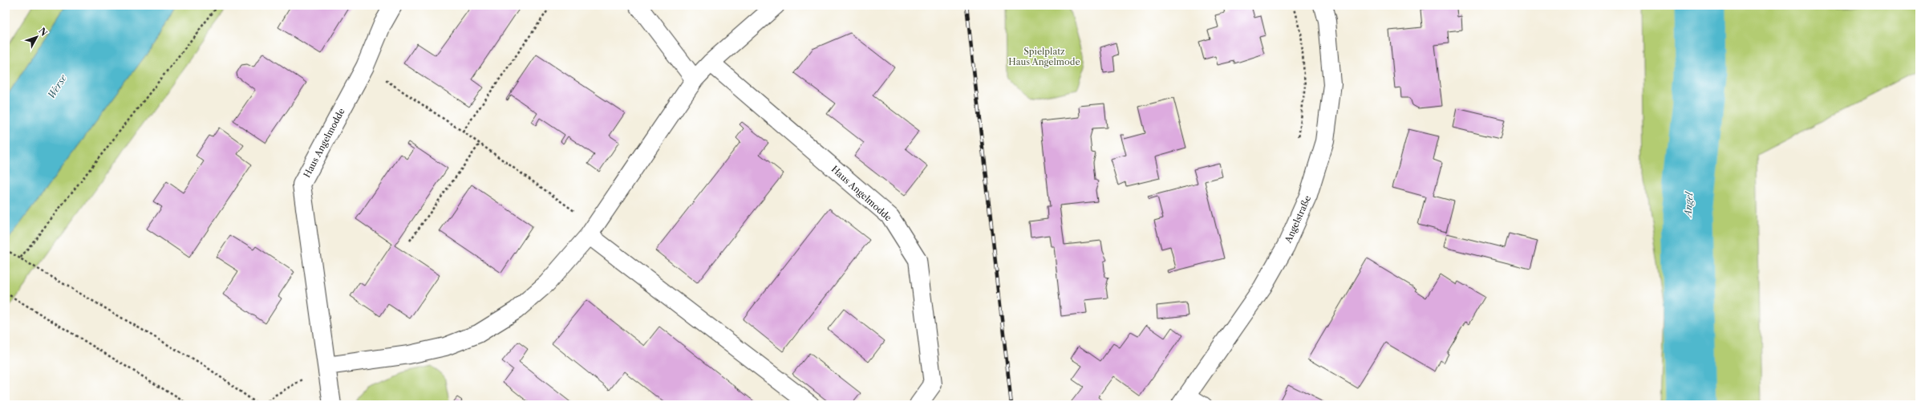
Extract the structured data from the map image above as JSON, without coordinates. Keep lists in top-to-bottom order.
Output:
{
  "streets": {
    "street": ["Haus Angelmodde", "Angelstraße"]
  },
  "water": ["Werse", "Angel"],
  "parks": ["Spielplatz Haus Angelmode"],
  "north": "top right"
}
